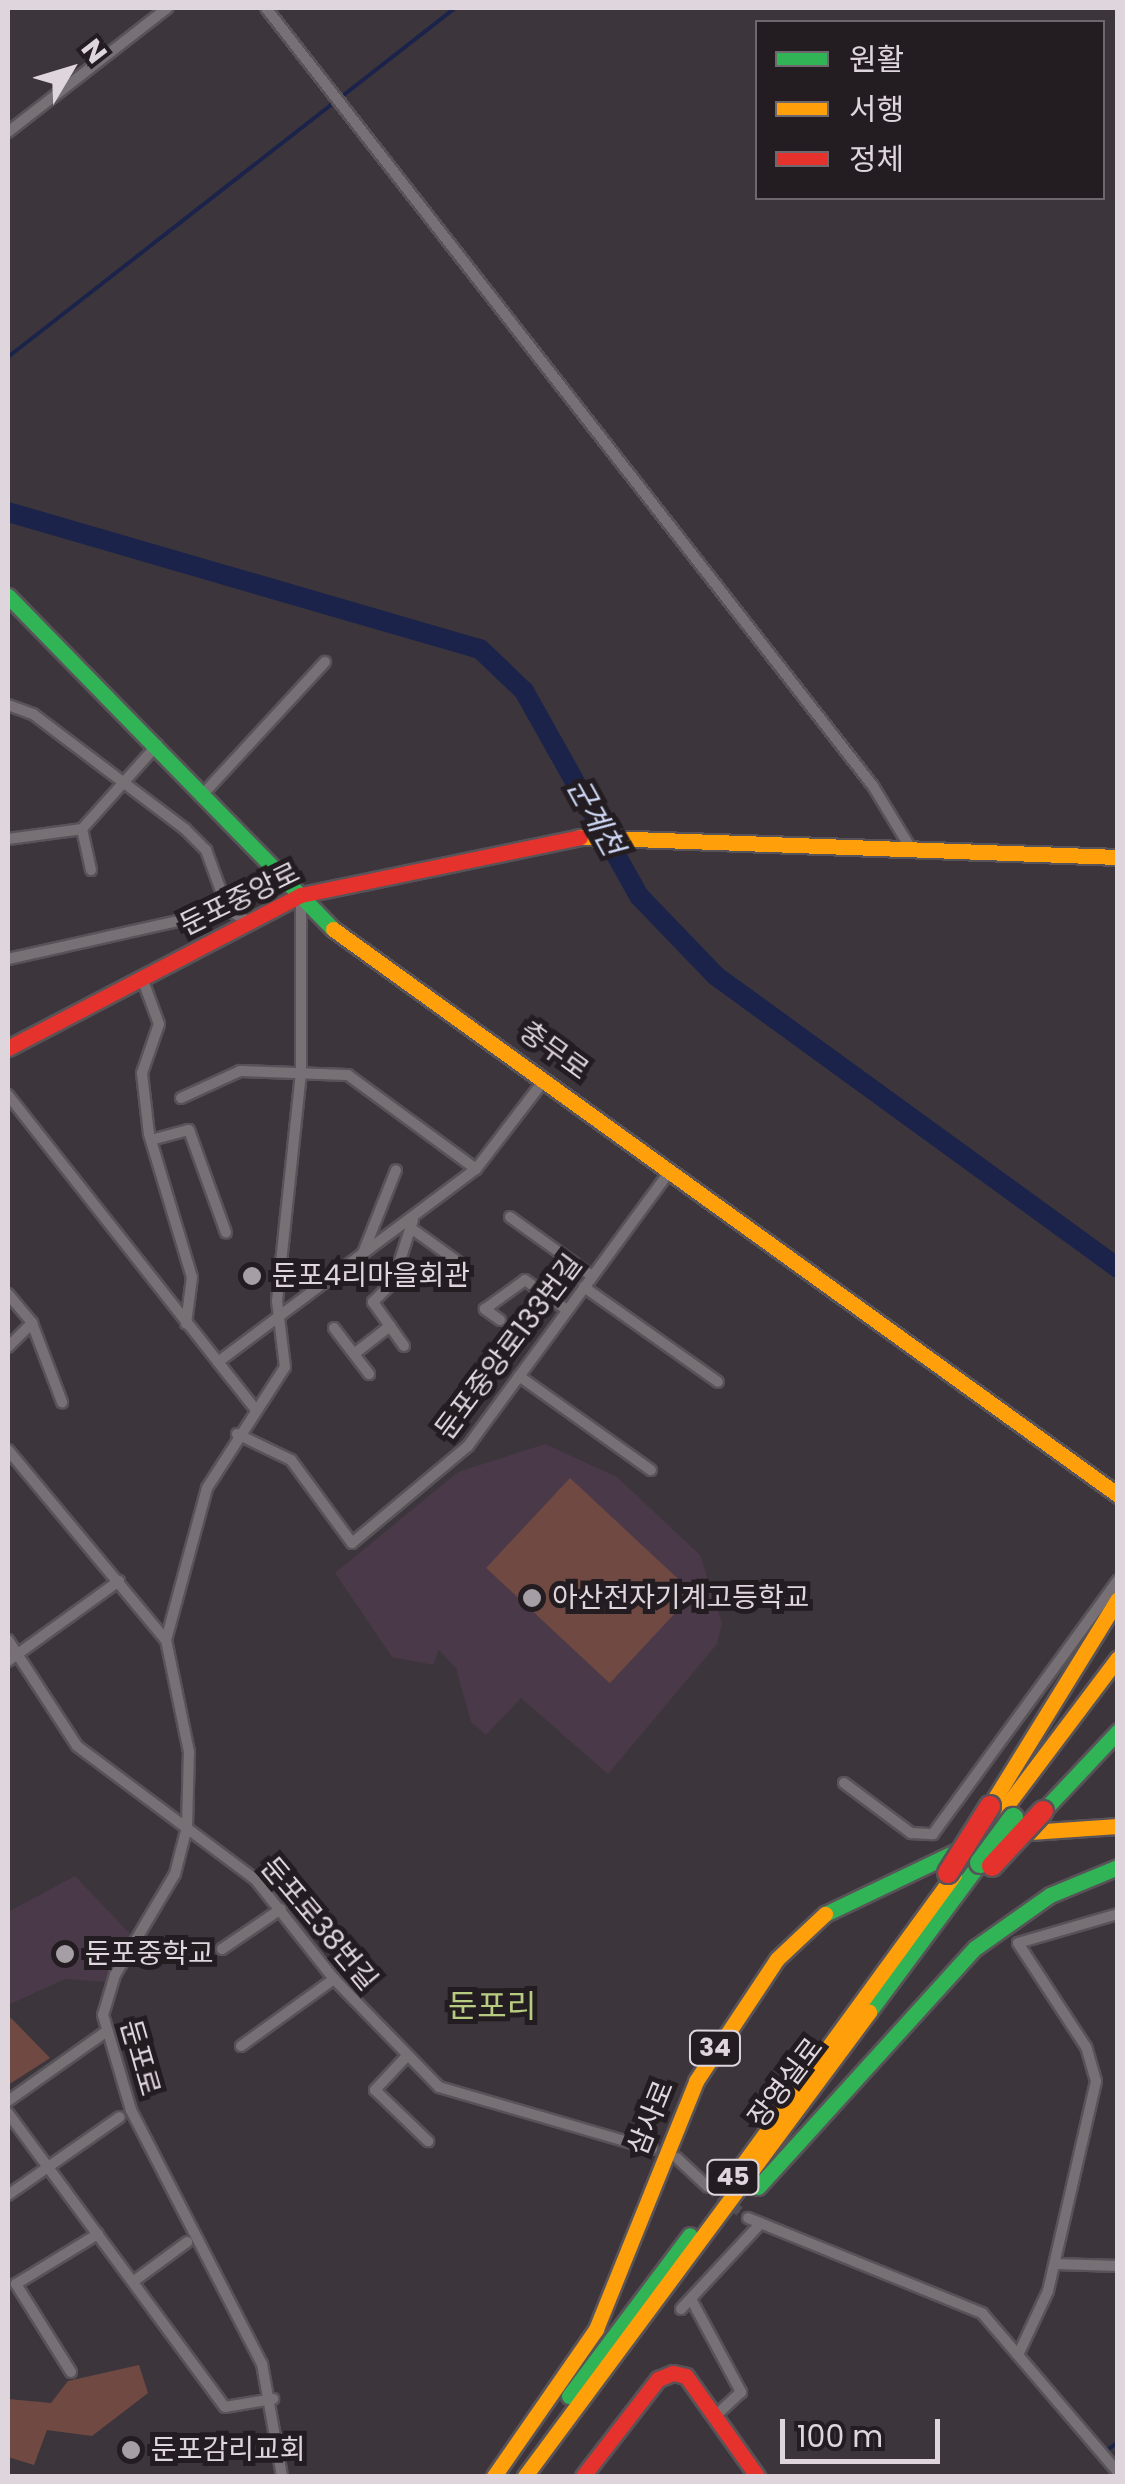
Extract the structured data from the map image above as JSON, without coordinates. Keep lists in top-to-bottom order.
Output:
{
  "streets": {
    "main road": [
      "둔포중앙로",
      "충무로",
      "34",
      "장영실로",
      "삼사로",
      "45"
    ],
    "street": ["둔포중앙로133번길", "둔포로38번길", "둔포로"]
  },
  "crossings": [
    ["둔포중앙로", "충무로"],
    ["둔포중앙로", "둔포로"],
    ["충무로", "둔포중앙로133번길"],
    ["충무로", "둔포로"],
    ["둔포중앙로133번길", "둔포로"],
    ["둔포로38번길", "둔포로"],
    ["장영실로", "45"]
  ],
  "districts": ["둔포리"],
  "water": ["군계천"],
  "places": [
    "둔포4리마을회관",
    "아산전자기계고등학교",
    "둔포중학교",
    "둔포감리교회"
  ],
  "legend": ["원활", "서행", "정체"],
  "scale_bar": "100 m",
  "north": "top right"
}
